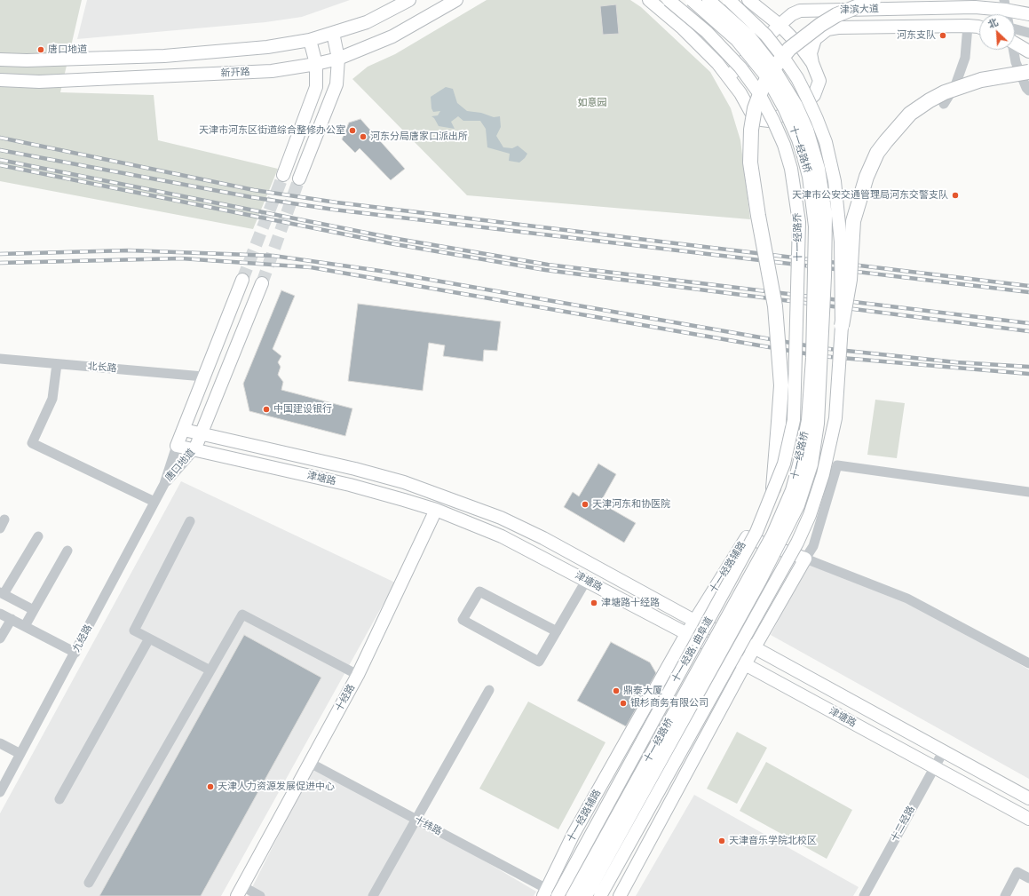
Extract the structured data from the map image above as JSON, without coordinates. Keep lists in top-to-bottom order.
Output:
{
  "streets": {
    "main road": [
      "津滨大道",
      "新开路",
      "十一经路桥",
      "十一经路乔",
      "唐口地道",
      "津塘路",
      "十一经路辅路",
      "十一经路; 曲阜道",
      "十经路"
    ],
    "street": [
      "北长路",
      "九经路",
      "十二经路",
      "十纬路"
    ]
  },
  "crossings": [
    ["十一经路乔", "十一经路; 曲阜道"],
    ["北长路", "唐口地道"],
    ["唐口地道", "津塘路"],
    ["唐口地道", "九经路"],
    ["津塘路", "十一经路辅路"],
    ["津塘路", "十经路"],
    ["津塘路", "十二经路"],
    ["十一经路辅路", "十纬路"],
    ["十经路", "十纬路"]
  ],
  "parks": ["如意园"],
  "places": [
    "河东支队",
    "唐口地道",
    "天津市河东区街道综合整修办公室",
    "河东分局唐家口派出所",
    "天津市公安交通管理局河东交警支队",
    "中国建设银行",
    "天津河东和协医院",
    "津塘路十经路",
    "鼎泰大厦",
    "银杉商务有限公司",
    "天津人力资源发展促进中心",
    "天津音乐学院北校区"
  ],
  "north": "top left"
}
